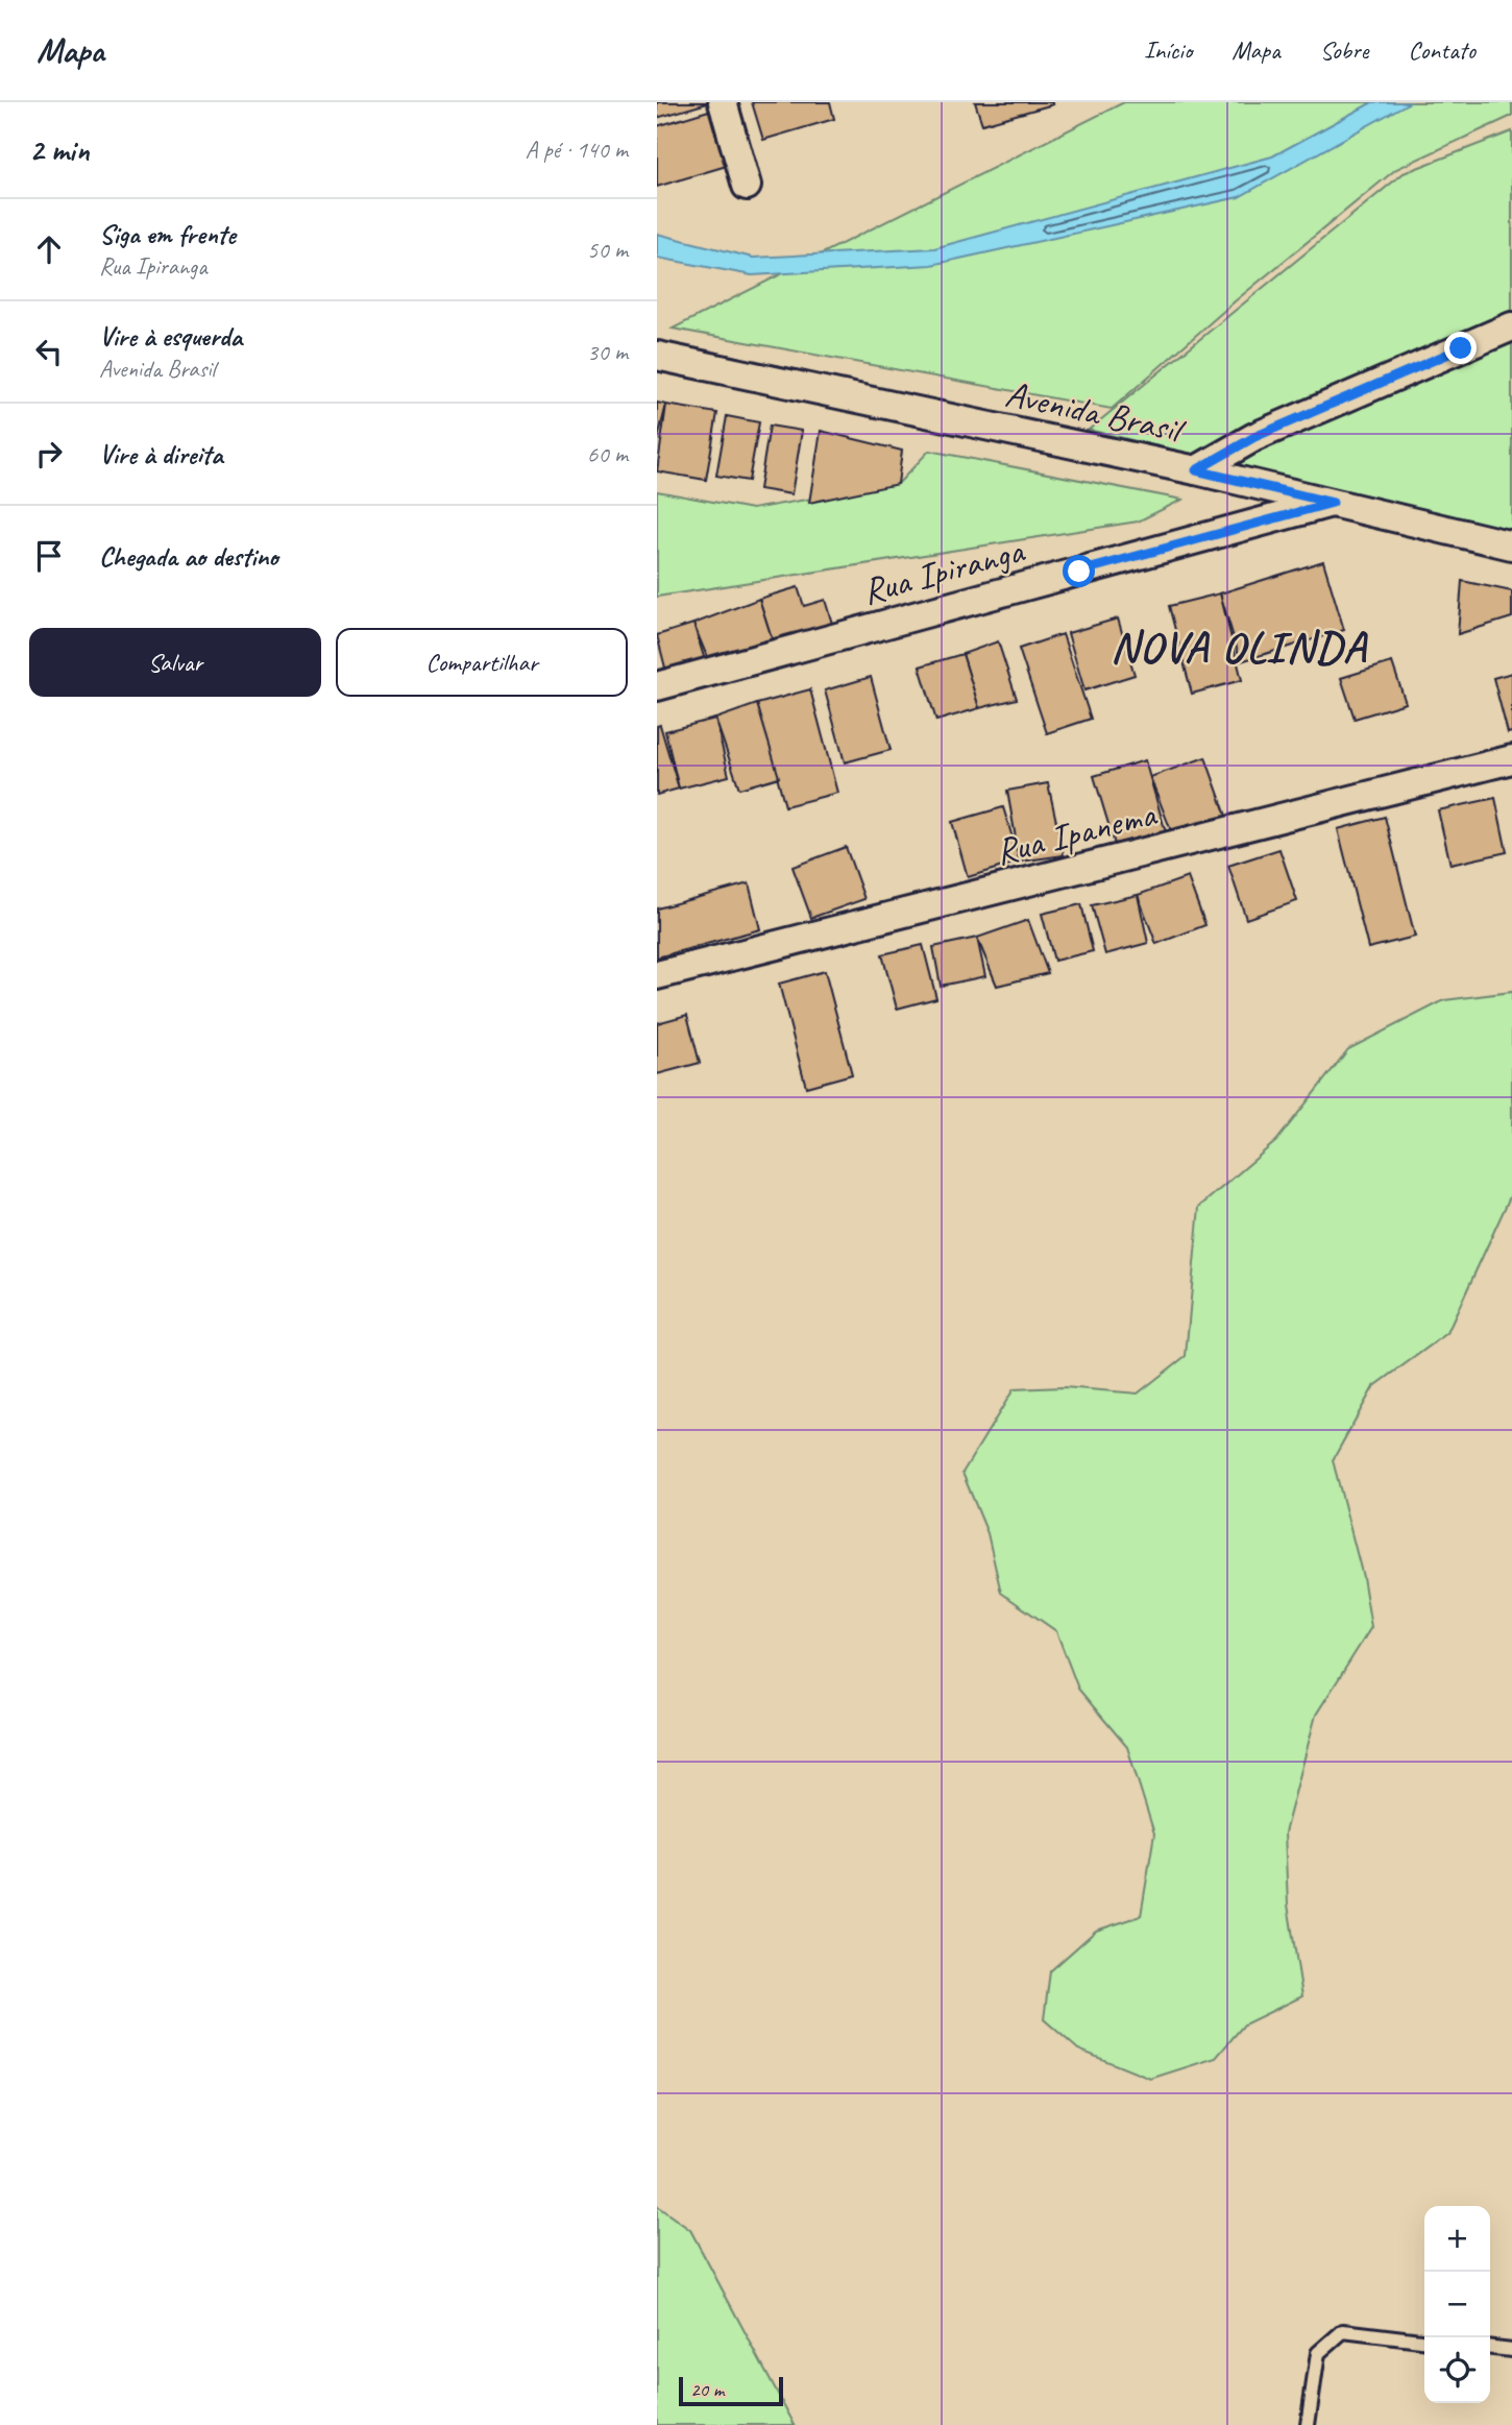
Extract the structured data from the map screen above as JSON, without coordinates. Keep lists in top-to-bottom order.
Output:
{
  "streets": {
    "street": ["Avenida Brasil", "Rua Ipiranga", "Rua Ipanema"]
  },
  "crossings": [
    ["Avenida Brasil", "Rua Ipiranga"]
  ],
  "districts": ["NOVA OLINDA"],
  "scale_bar": "20 m",
  "page": {
    "header": "Mapa",
    "nav": [
      "Início",
      "Mapa",
      "Sobre",
      "Contato"
    ],
    "heading": ["2 min", "A pé · 140 m"],
    "list": [
      ["Siga em frente", "Rua Ipiranga", "50 m"],
      ["Vire à esquerda", "Avenida Brasil", "30 m"],
      ["Vire à direita", "60 m"],
      "Chegada ao destino"
    ],
    "buttons": ["Salvar", "Compartilhar"],
    "map_buttons": ["+", "−"],
    "scale": "20 m"
  }
}
